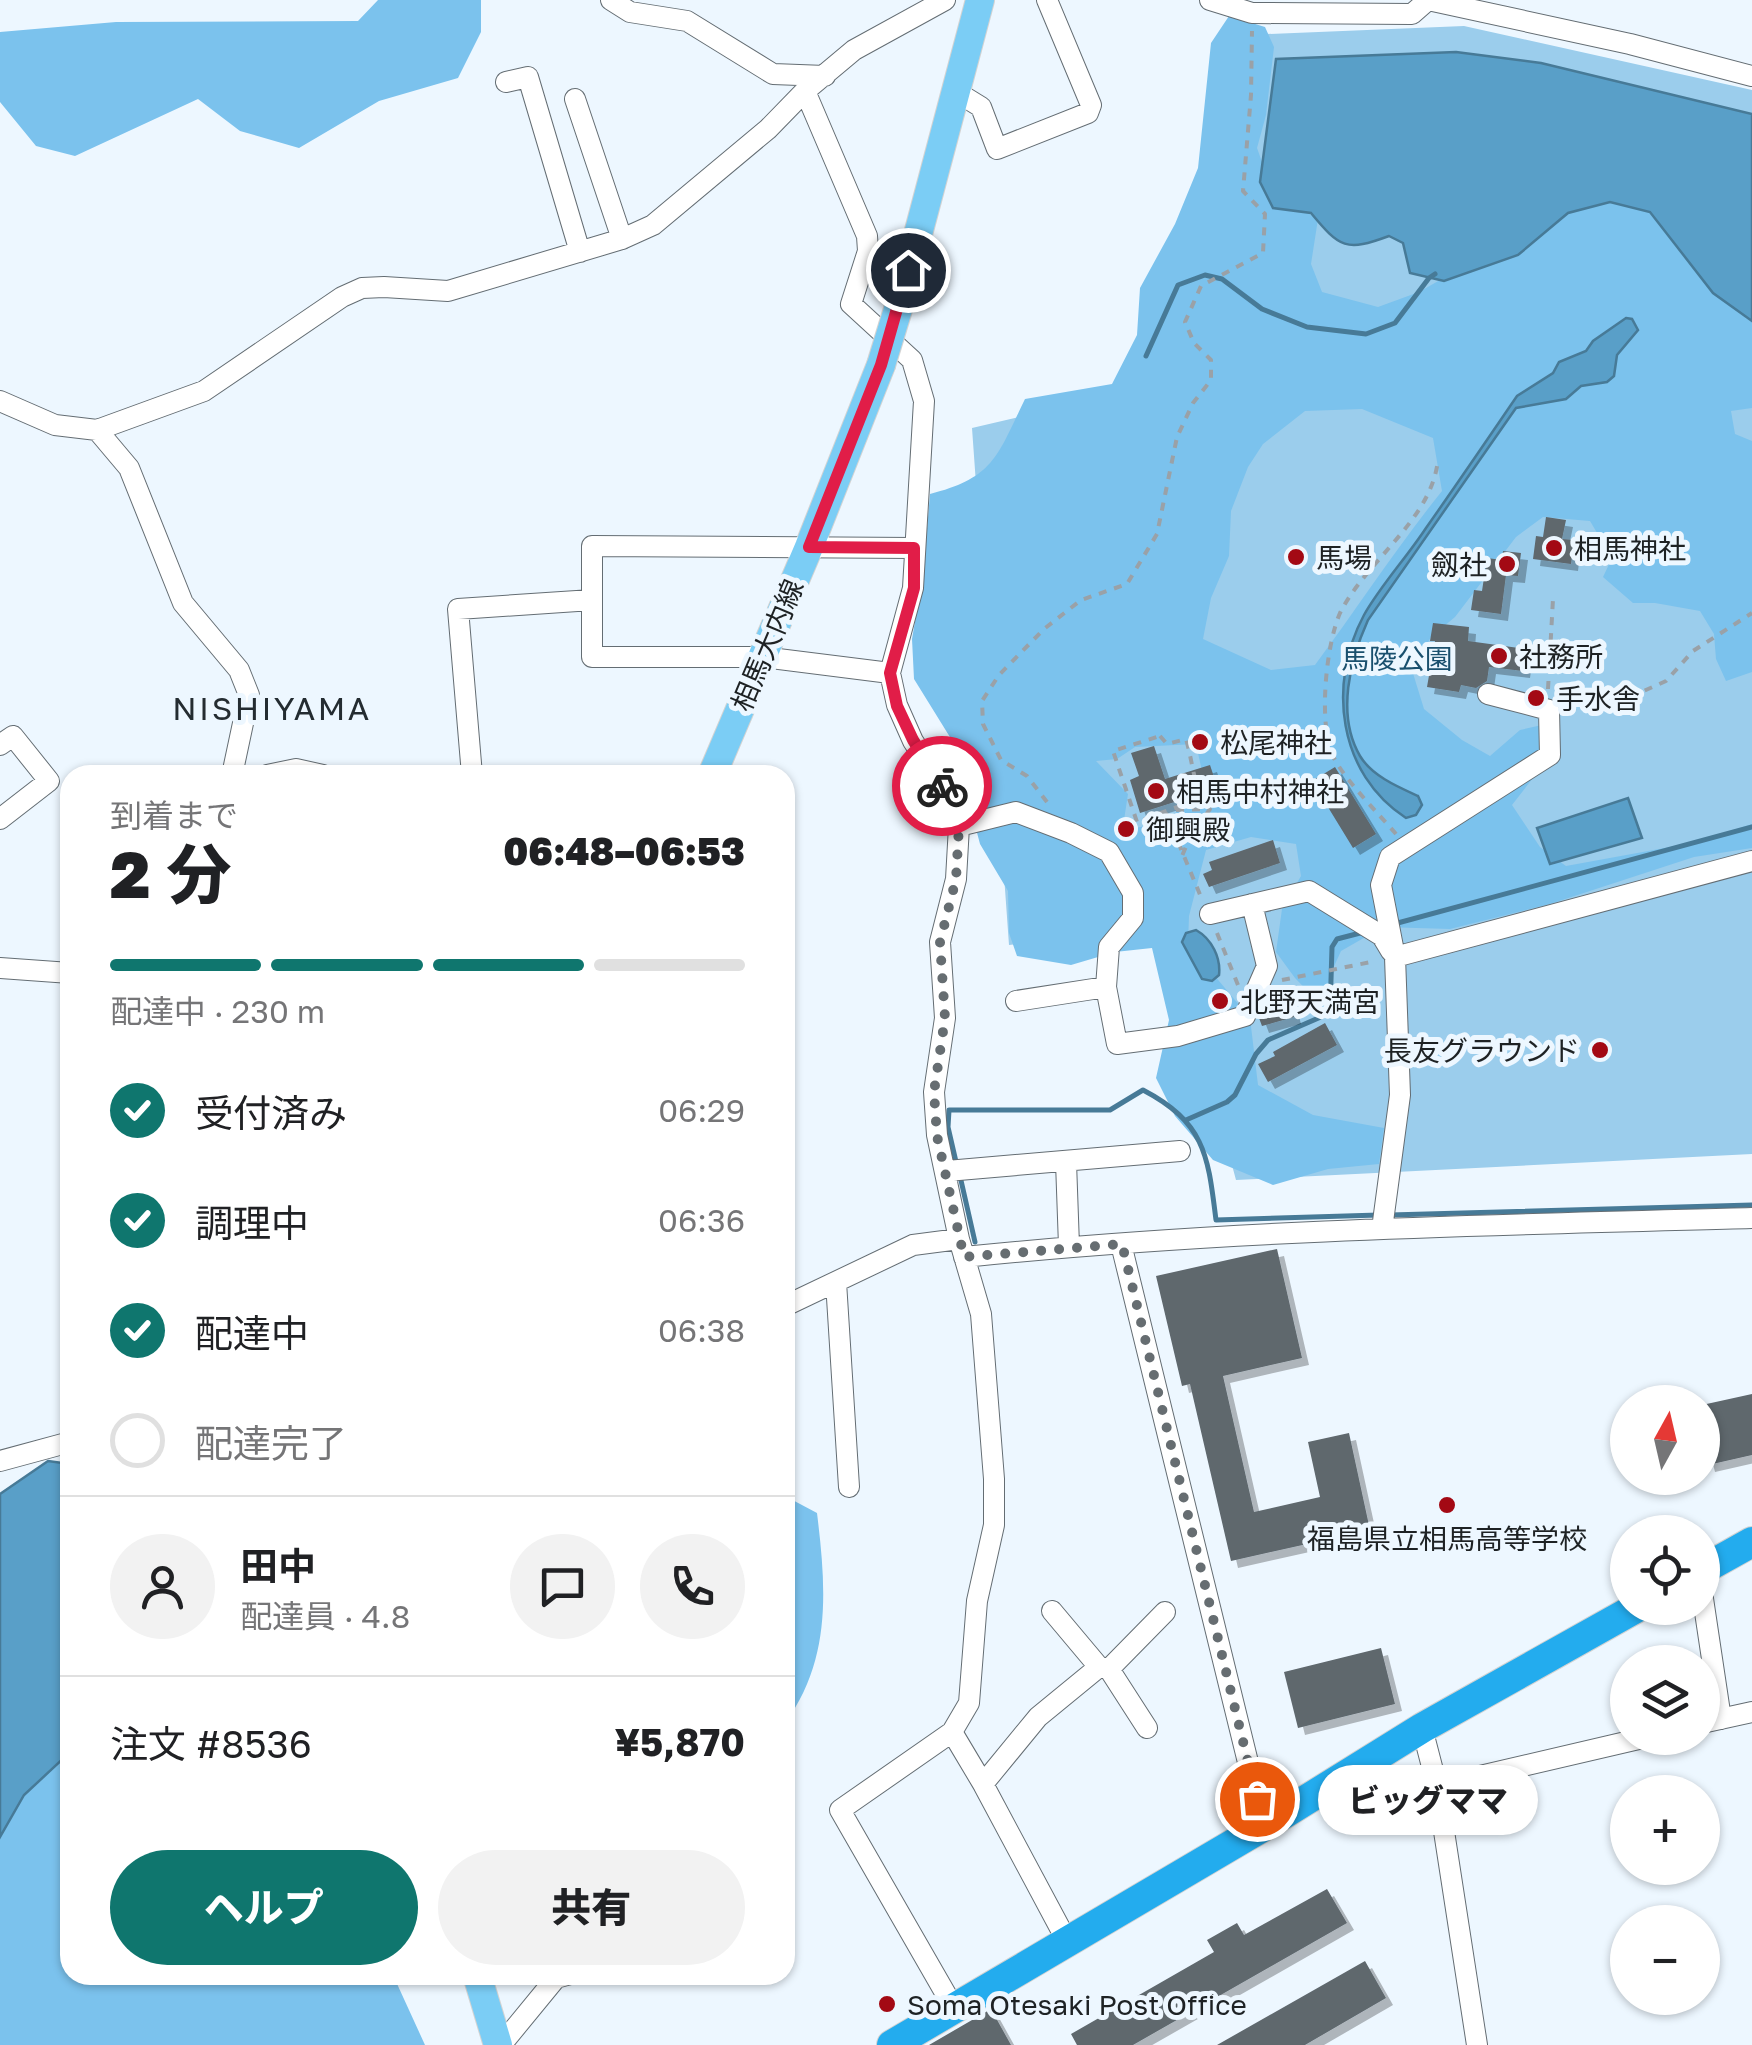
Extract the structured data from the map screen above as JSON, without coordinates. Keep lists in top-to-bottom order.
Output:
{
  "streets": {
    "main road": ["相馬大内線"]
  },
  "districts": ["NISHIYAMA"],
  "parks": ["馬陵公園"],
  "places": [
    "相馬神社",
    "馬場",
    "劔社",
    "社務所",
    "手水舎",
    "松尾神社",
    "相馬中村神社",
    "御興殿",
    "北野天満宮",
    "長友グラウンド",
    "福島県立相馬高等学校",
    "ビッグママ",
    "Soma Otesaki Post Office"
  ],
  "north": "top",
  "page": {
    "heading": ["2 分", "到着まで", "06:48–06:53"],
    "panel": [
      "田中",
      "配達員 · 4.8",
      "注文 #8536",
      "¥5,870"
    ],
    "bar": "配達中 · 230 m",
    "list": [
      ["受付済み", "06:29"],
      ["調理中", "06:36"],
      ["配達中", "06:38"],
      "配達完了"
    ],
    "map_buttons": ["+", "−"],
    "bubble": "ビッグママ",
    "buttons": ["ヘルプ", "共有"]
  }
}
